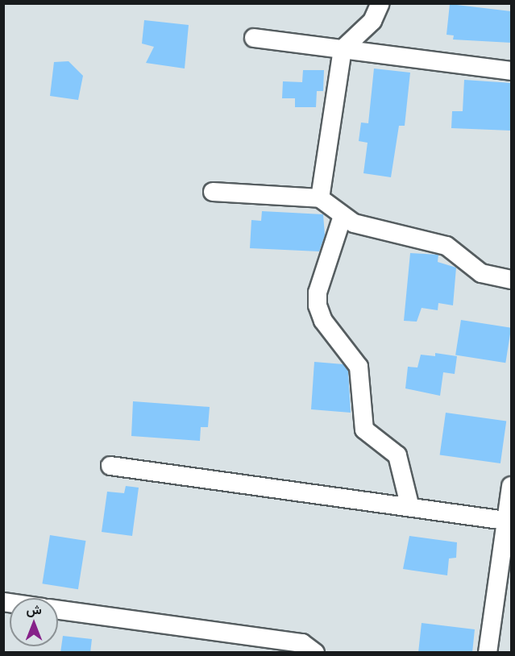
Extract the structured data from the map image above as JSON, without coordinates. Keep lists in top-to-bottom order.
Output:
{
  "north": "top"
}
